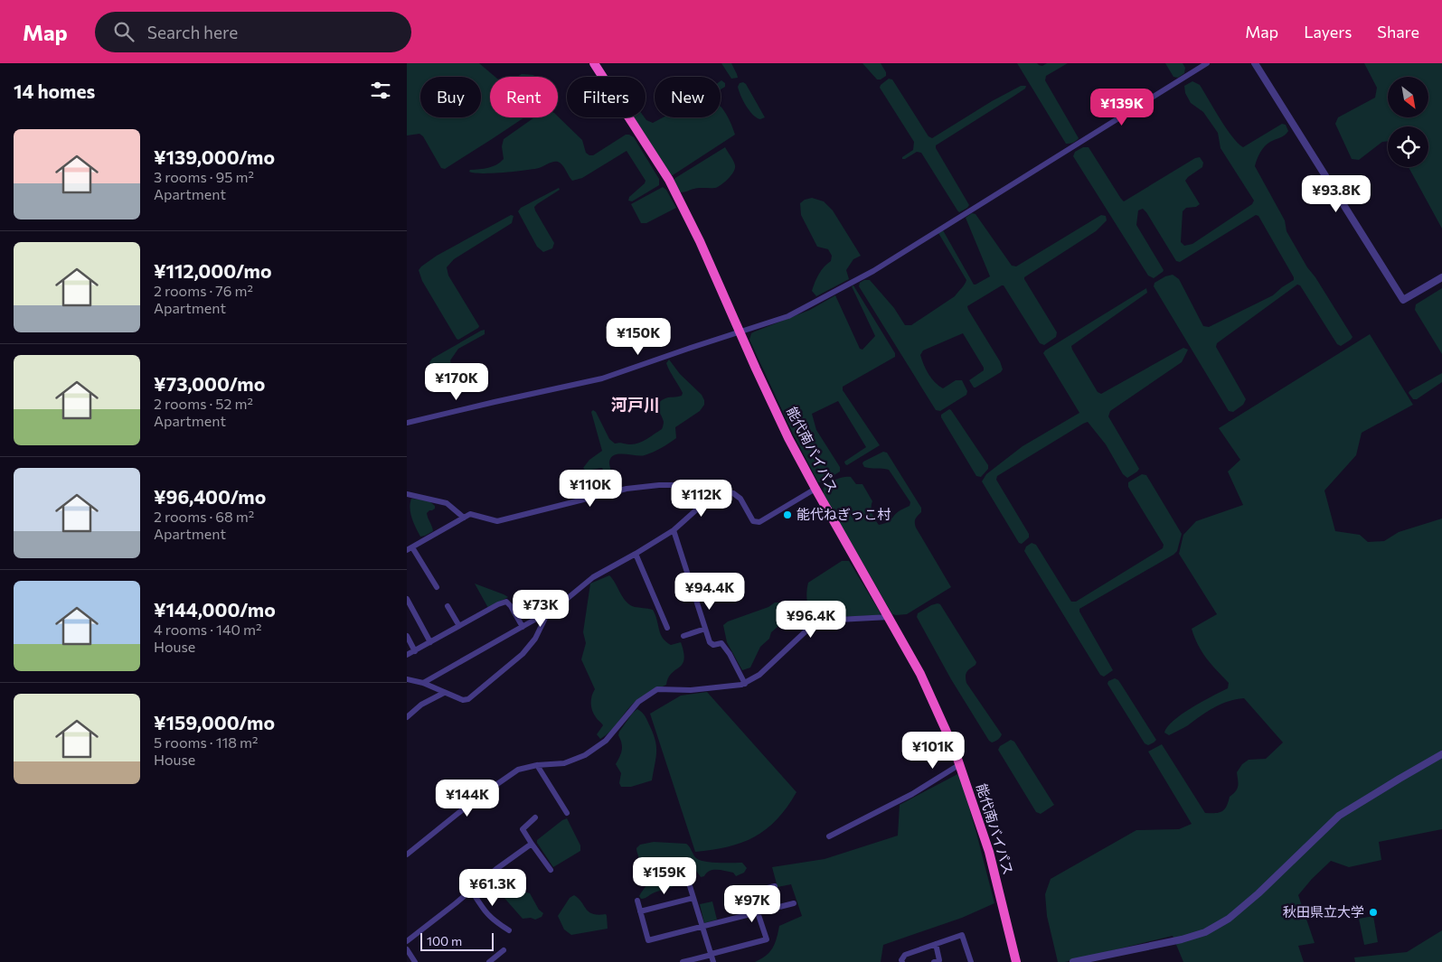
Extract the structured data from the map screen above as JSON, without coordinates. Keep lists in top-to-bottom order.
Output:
{
  "streets": {
    "highway": ["能代南バイパス"]
  },
  "districts": ["河戸川"],
  "places": ["能代ねぎっこ村", "秋田県立大学"],
  "scale_bar": "100 m",
  "north": "bottom right",
  "page": {
    "header": "Map",
    "search": "Search here",
    "nav": ["Map", "Layers", "Share"],
    "heading": "14 homes",
    "chip": [
      "Buy",
      "Rent",
      "Filters",
      "New"
    ],
    "price": [
      "¥139K",
      "¥93.8K",
      "¥150K",
      "¥170K",
      "¥110K",
      "¥112K",
      "¥94.4K",
      "¥73K",
      "¥96.4K",
      "¥101K",
      "¥144K",
      "¥159K",
      "¥61.3K",
      "¥97K"
    ],
    "list": [
      {
        "name": "¥139,000/mo",
        "note": "3 rooms · 95 m² · Apartment"
      },
      {
        "name": "¥112,000/mo",
        "note": "2 rooms · 76 m² · Apartment"
      },
      {
        "name": "¥73,000/mo",
        "note": "2 rooms · 52 m² · Apartment"
      },
      {
        "name": "¥96,400/mo",
        "note": "2 rooms · 68 m² · Apartment"
      },
      {
        "name": "¥144,000/mo",
        "note": "4 rooms · 140 m² · House"
      },
      {
        "name": "¥159,000/mo",
        "note": "5 rooms · 118 m² · House"
      }
    ],
    "scale": "100 m"
  }
}
